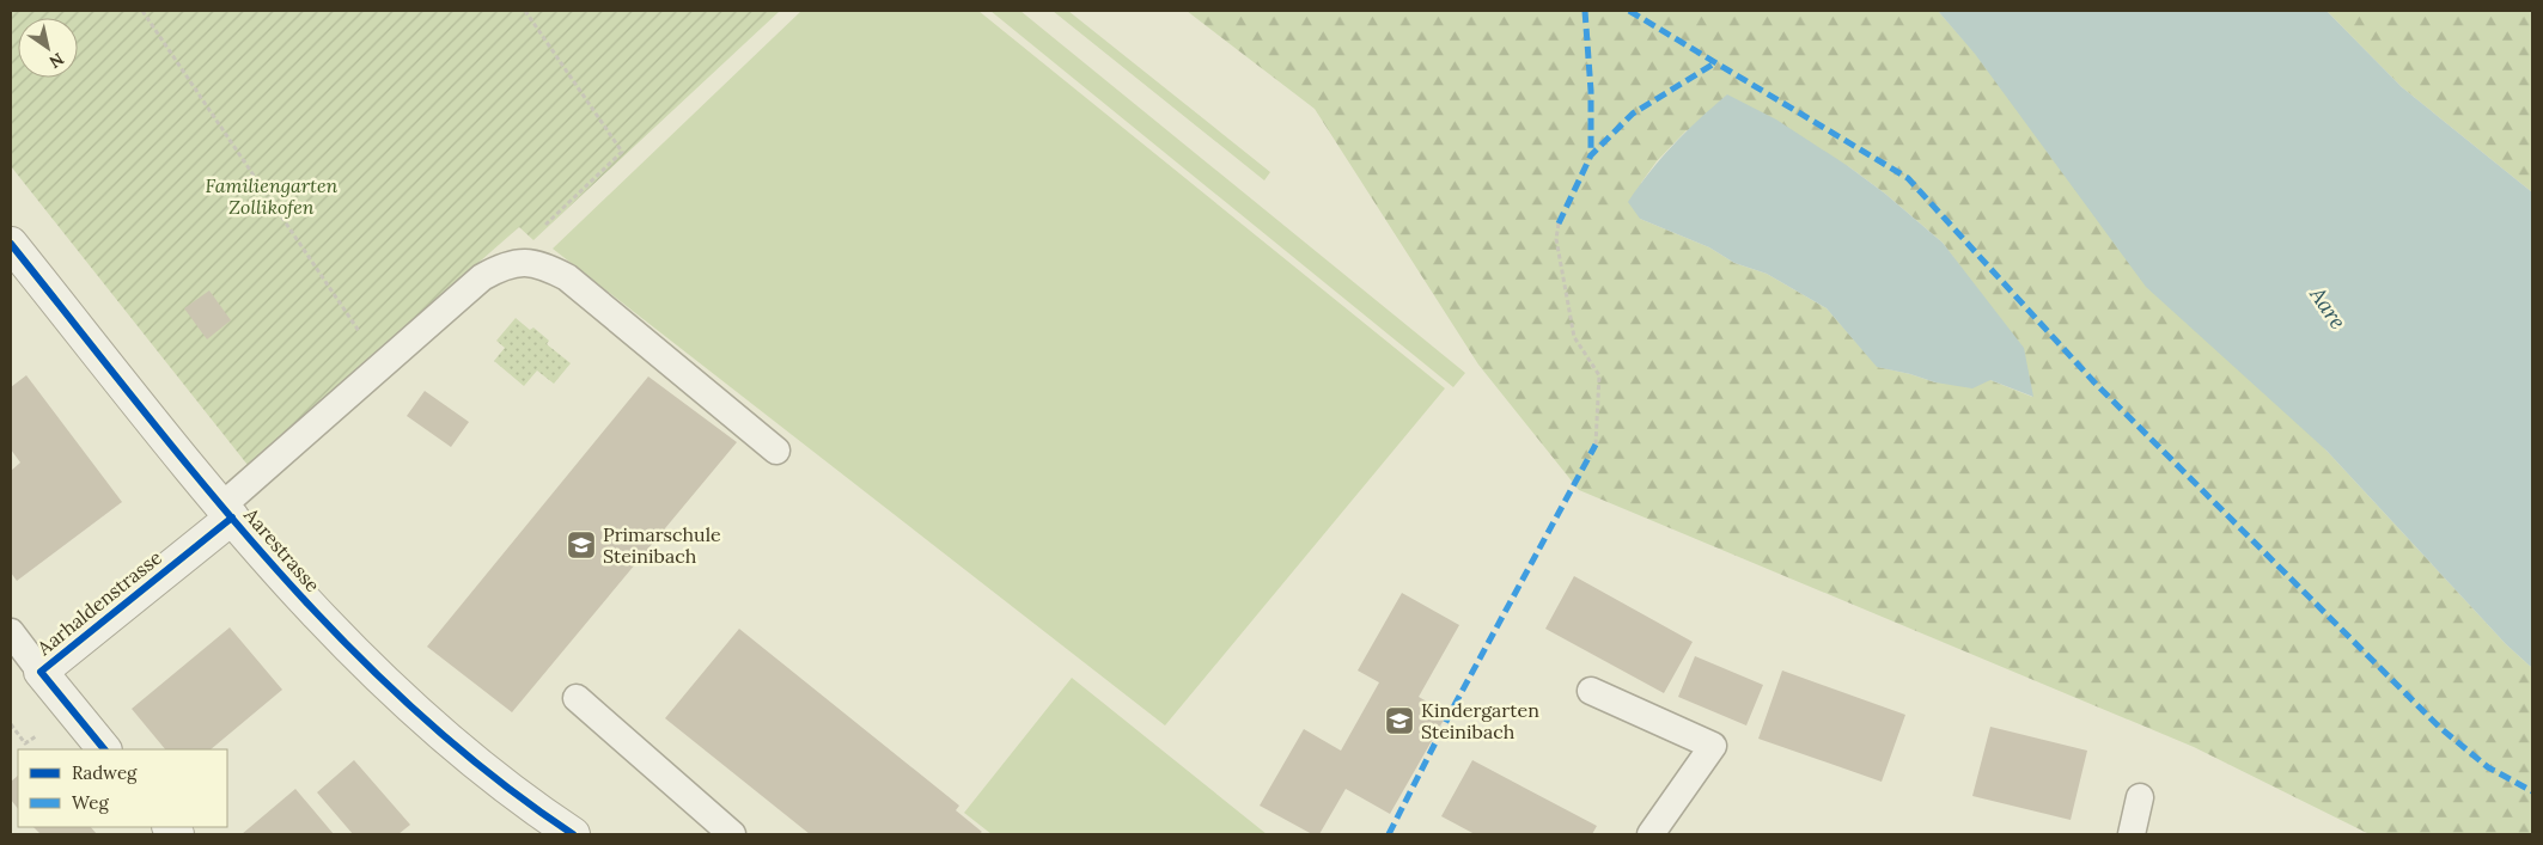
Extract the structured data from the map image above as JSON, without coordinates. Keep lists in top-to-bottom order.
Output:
{
  "streets": {
    "street": ["Aarestrasse", "Aarhaldenstrasse"]
  },
  "crossings": [
    ["Aarestrasse", "Aarhaldenstrasse"]
  ],
  "water": ["Aare"],
  "parks": ["Familiengarten Zollikofen"],
  "places": {
    "school or university": ["Primarschule Steinibach", "Kindergarten Steinibach"]
  },
  "legend": ["Radweg", "Weg"],
  "north": "bottom right"
}
